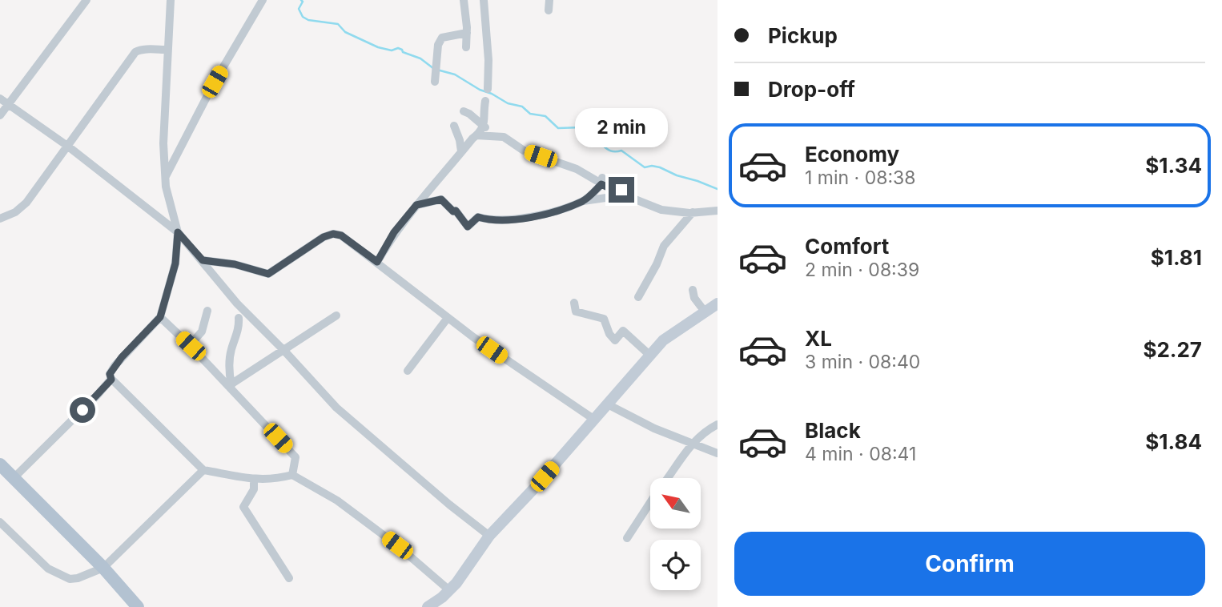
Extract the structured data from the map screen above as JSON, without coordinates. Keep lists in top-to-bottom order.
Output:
{
  "north": "top left",
  "page": {
    "banner": ["Pickup", "Drop-off"],
    "bubble": "2 min",
    "list": [
      {
        "name": "Economy",
        "note": "1 min · 08:38",
        "value": "$1.34"
      },
      {
        "name": "Comfort",
        "note": "2 min · 08:39",
        "value": "$1.81"
      },
      {
        "name": "XL",
        "note": "3 min · 08:40",
        "value": "$2.27"
      },
      {
        "name": "Black",
        "note": "4 min · 08:41",
        "value": "$1.84"
      }
    ],
    "buttons": "Confirm"
  }
}
